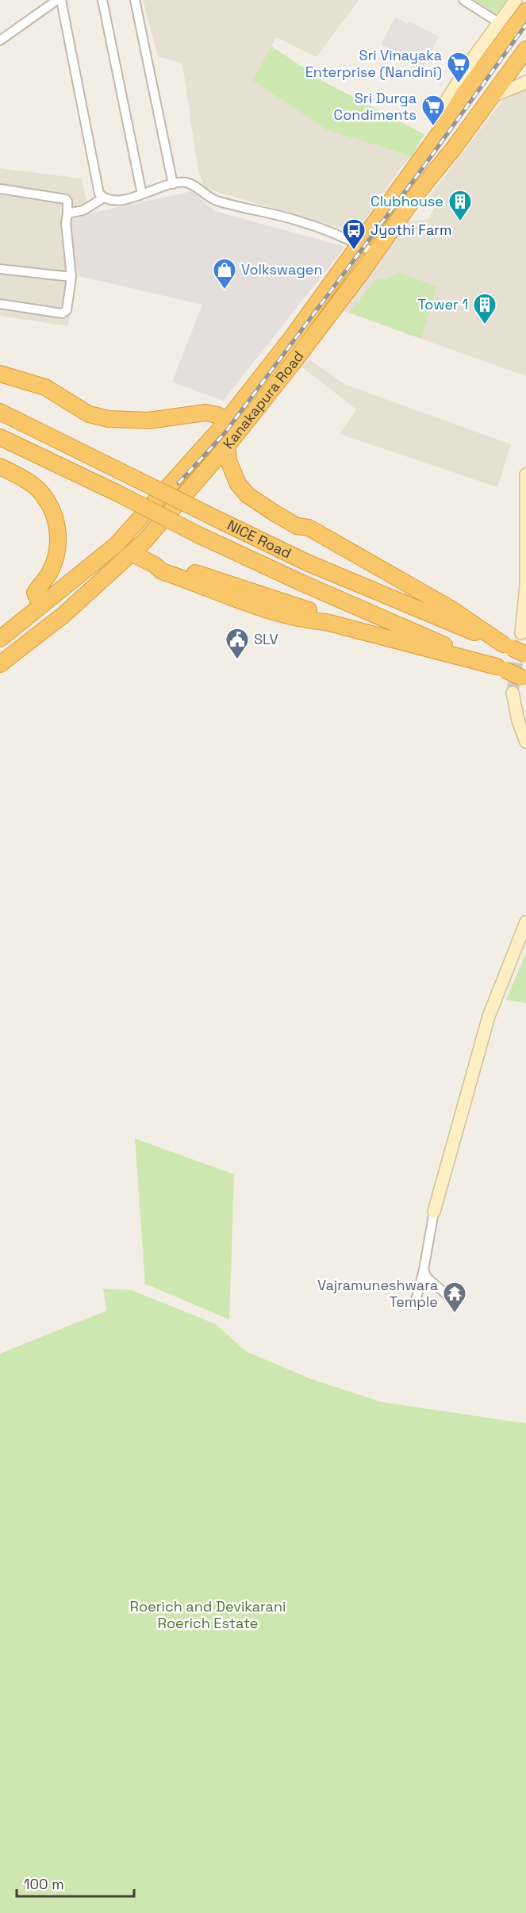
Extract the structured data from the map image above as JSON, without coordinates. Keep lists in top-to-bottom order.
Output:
{
  "streets": {
    "highway": ["Kanakapura Road", "NICE Road"]
  },
  "parks": ["Roerich and Devikarani Roerich Estate"],
  "places": {
    "supermarket": ["Sri Vinayaka Enterprise (Nandini)", "Sri Durga Condiments"],
    "building": ["Clubhouse", "Tower 1"],
    "bus stop": ["Jyothi Farm"],
    "shop": ["Volkswagen"],
    "public building": ["SLV"],
    "temple": ["Vajramuneshwara Temple"]
  },
  "scale_bar": "100 m"
}
